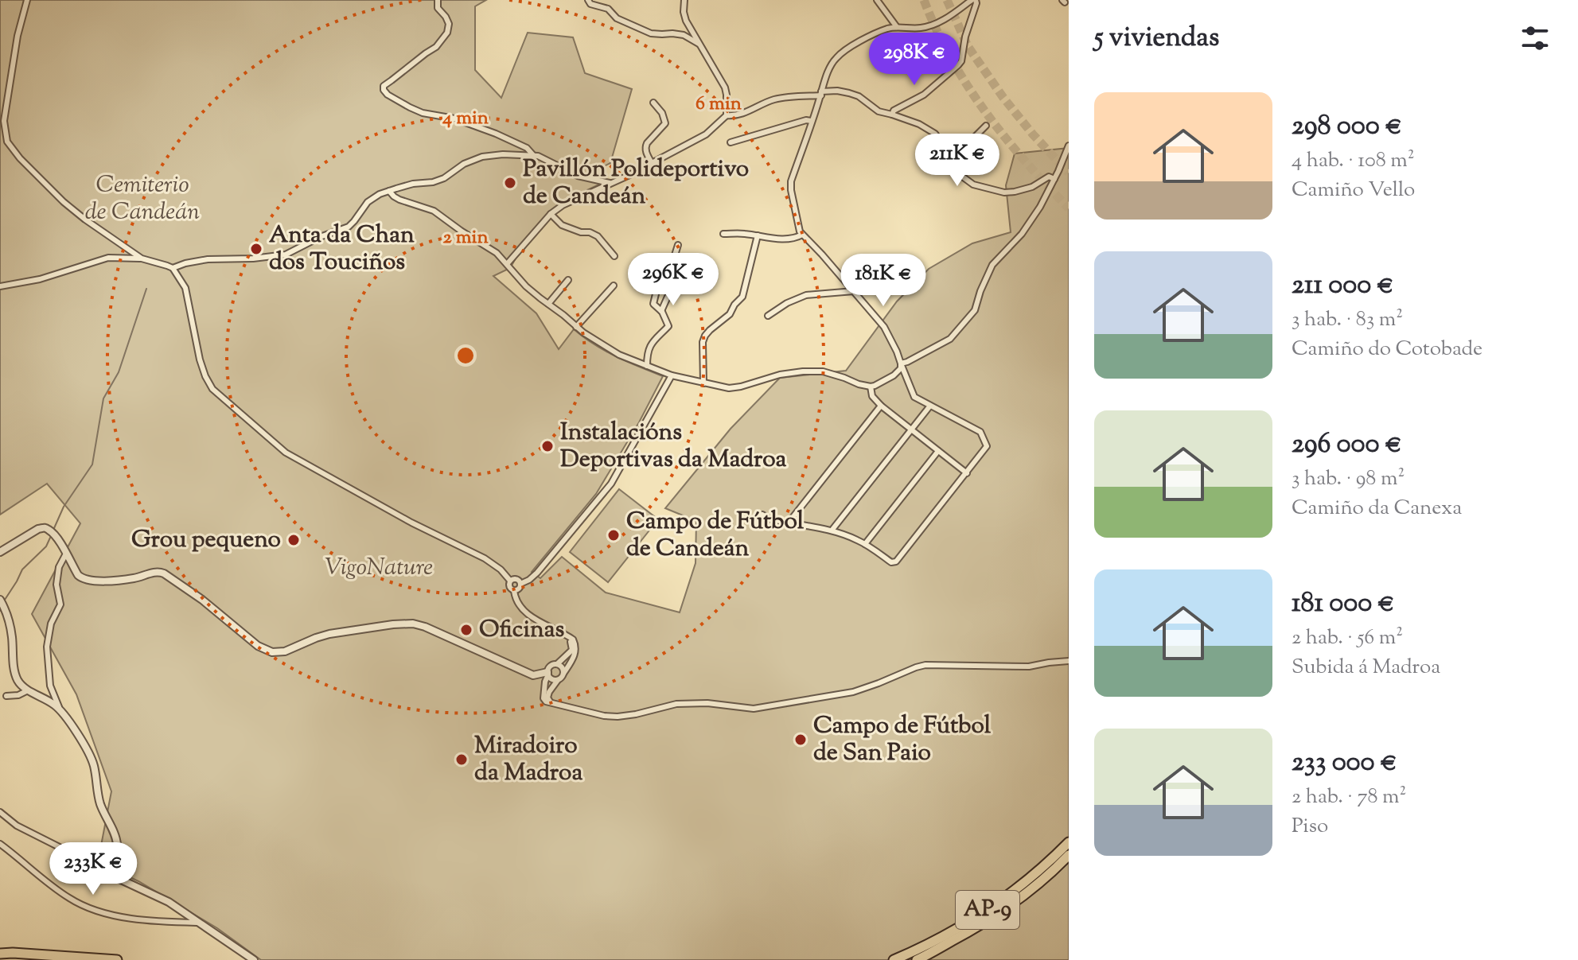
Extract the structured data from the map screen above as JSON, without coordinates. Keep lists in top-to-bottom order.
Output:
{
  "streets": {
    "highway": ["AP-9"]
  },
  "parks": ["Cemiterio de Candeán", "VigoNature"],
  "places": [
    "Pavillón Polideportivo de Candeán",
    "Anta da Chan dos Touciños",
    "Instalacións Deportivas da Madroa",
    "Campo de Fútbol de Candeán",
    "Grou pequeno",
    "Oficinas",
    "Campo de Fútbol de San Paio",
    "Miradoiro da Madroa"
  ],
  "page": {
    "heading": "5 viviendas",
    "price": [
      "298K €",
      "211K €",
      "296K €",
      "181K €",
      "233K €"
    ],
    "list": [
      {
        "name": "298 000 €",
        "note": "4 hab. · 108 m² · Camiño Vello"
      },
      {
        "name": "211 000 €",
        "note": "3 hab. · 83 m² · Camiño do Cotobade"
      },
      {
        "name": "296 000 €",
        "note": "3 hab. · 98 m² · Camiño da Canexa"
      },
      {
        "name": "181 000 €",
        "note": "2 hab. · 56 m² · Subida á Madroa"
      },
      {
        "name": "233 000 €",
        "note": "2 hab. · 78 m² · Piso"
      }
    ]
  },
  "rings": ["6 min", "4 min", "2 min"]
}
